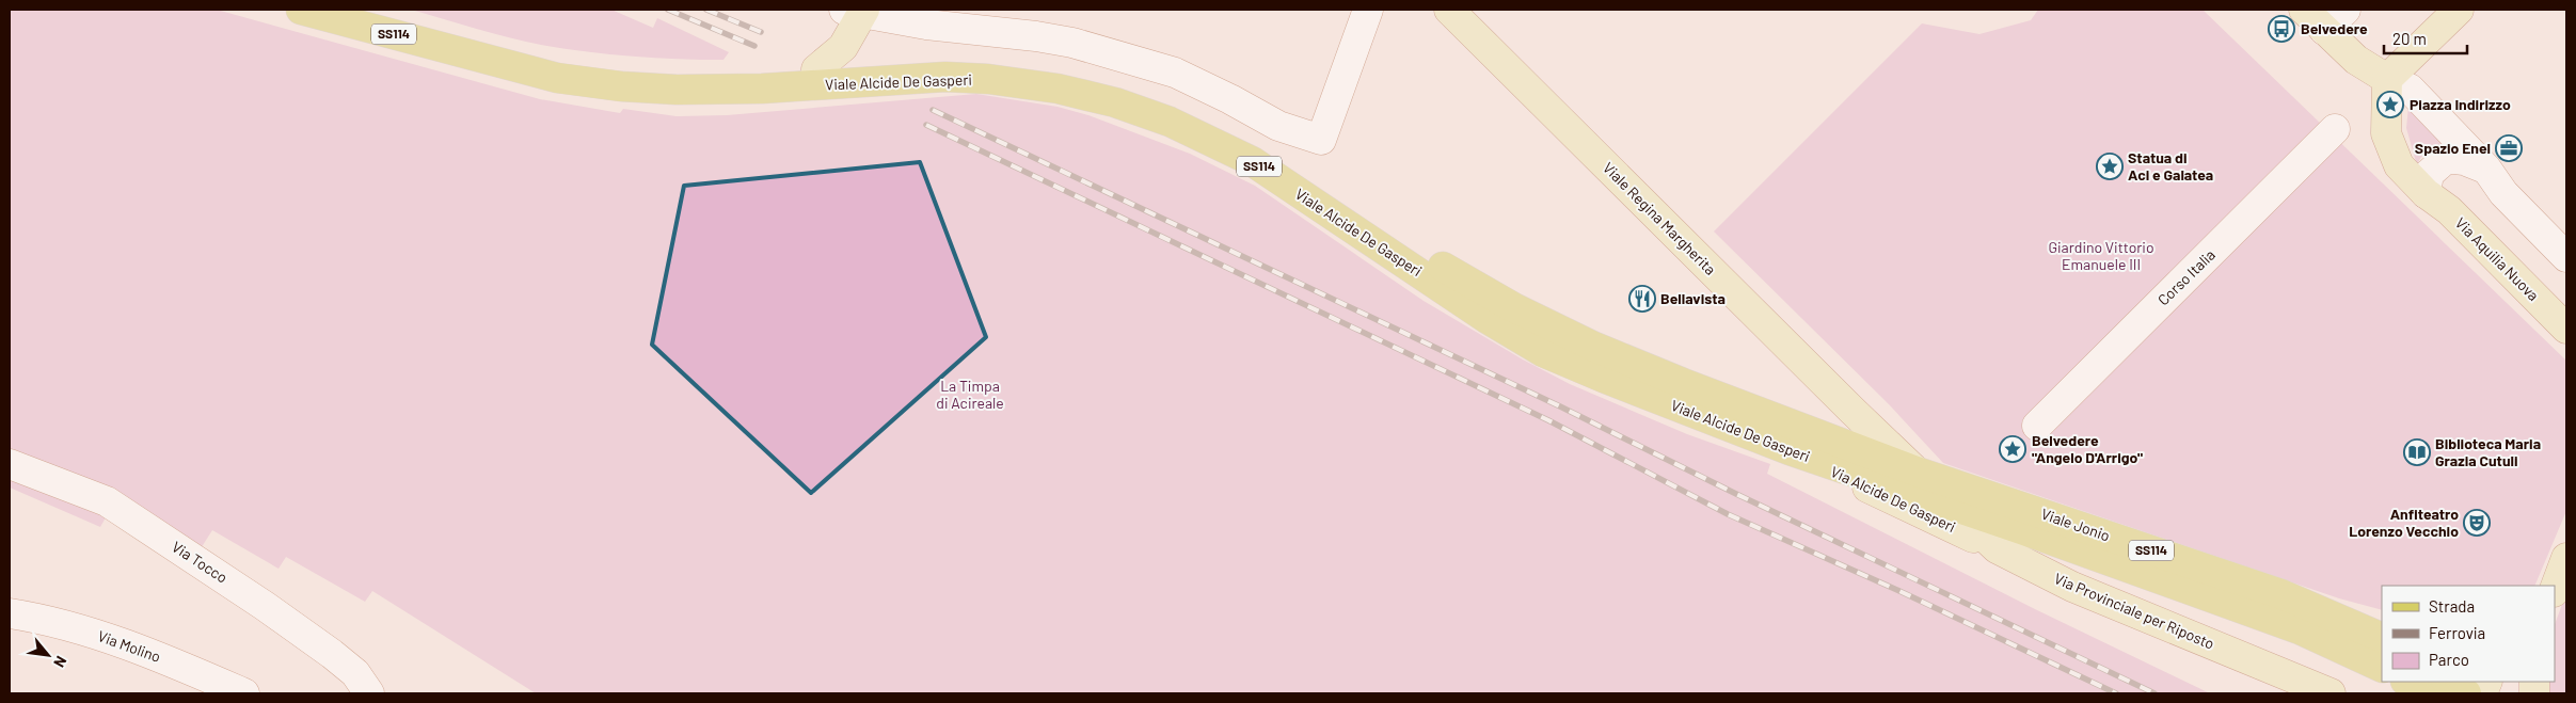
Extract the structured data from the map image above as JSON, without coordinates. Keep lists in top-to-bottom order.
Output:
{
  "streets": {
    "main road": ["SS114", "Viale Alcide De Gasperi", "Viale Jonio"],
    "street": [
      "Viale Regina Margherita",
      "Via Aquilia Nuova",
      "Corso Italia",
      "Via Alcide De Gasperi",
      "Via Tocco",
      "Via Provinciale per Riposto",
      "Via Molino"
    ]
  },
  "crossings": [
    ["Viale Alcide De Gasperi", "Viale Regina Margherita"],
    ["Viale Alcide De Gasperi", "Via Alcide De Gasperi"],
    ["Viale Alcide De Gasperi", "Viale Jonio"],
    ["Viale Alcide De Gasperi", "Via Provinciale per Riposto"],
    ["Viale Regina Margherita", "Viale Jonio"],
    ["Viale Regina Margherita", "Via Provinciale per Riposto"],
    ["Via Alcide De Gasperi", "Via Provinciale per Riposto"],
    ["Viale Jonio", "Via Provinciale per Riposto"]
  ],
  "parks": ["Giardino Vittorio Emanuele III", "La Timpa di Acireale"],
  "places": {
    "bus stop": ["Belvedere"],
    "place": ["Piazza Indirizzo", "Statua di Aci e Galatea", "Belvedere \"Angelo D'Arrigo\""],
    "office": ["Spazio Enel"],
    "restaurant": ["Bellavista"],
    "library": ["Biblioteca Maria Grazia Cutuli"],
    "theatre": ["Anfiteatro Lorenzo Vecchio"]
  },
  "legend": ["Strada", "Ferrovia", "Parco"],
  "scale_bar": "20 m",
  "north": "bottom right"
}
